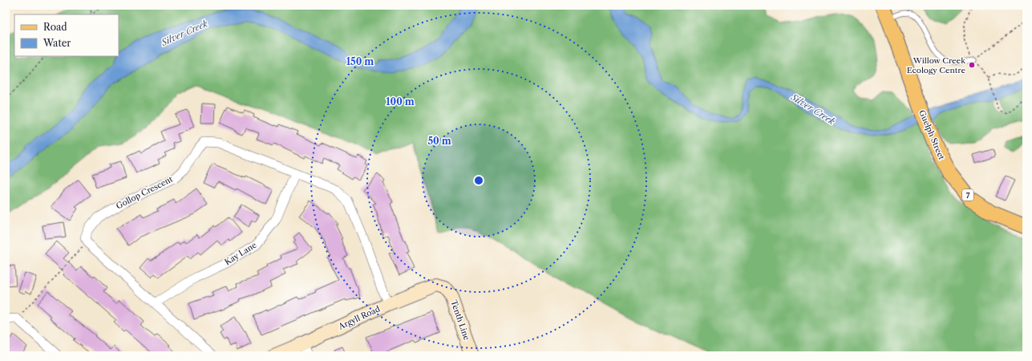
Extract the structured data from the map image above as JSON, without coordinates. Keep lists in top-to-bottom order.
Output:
{
  "streets": {
    "main road": ["Guelph Street", "7"],
    "street": [
      "Gollop Crescent",
      "Kay Lane",
      "Argyll Road",
      "Tenth Line"
    ]
  },
  "crossings": [
    ["Gollop Crescent", "Kay Lane"],
    ["Gollop Crescent", "Argyll Road"],
    ["Argyll Road", "Tenth Line"]
  ],
  "water": ["Silver Creek"],
  "places": ["Willow Creek Ecology Centre"],
  "legend": ["Road", "Water"],
  "rings": ["150 m", "100 m", "50 m"]
}
